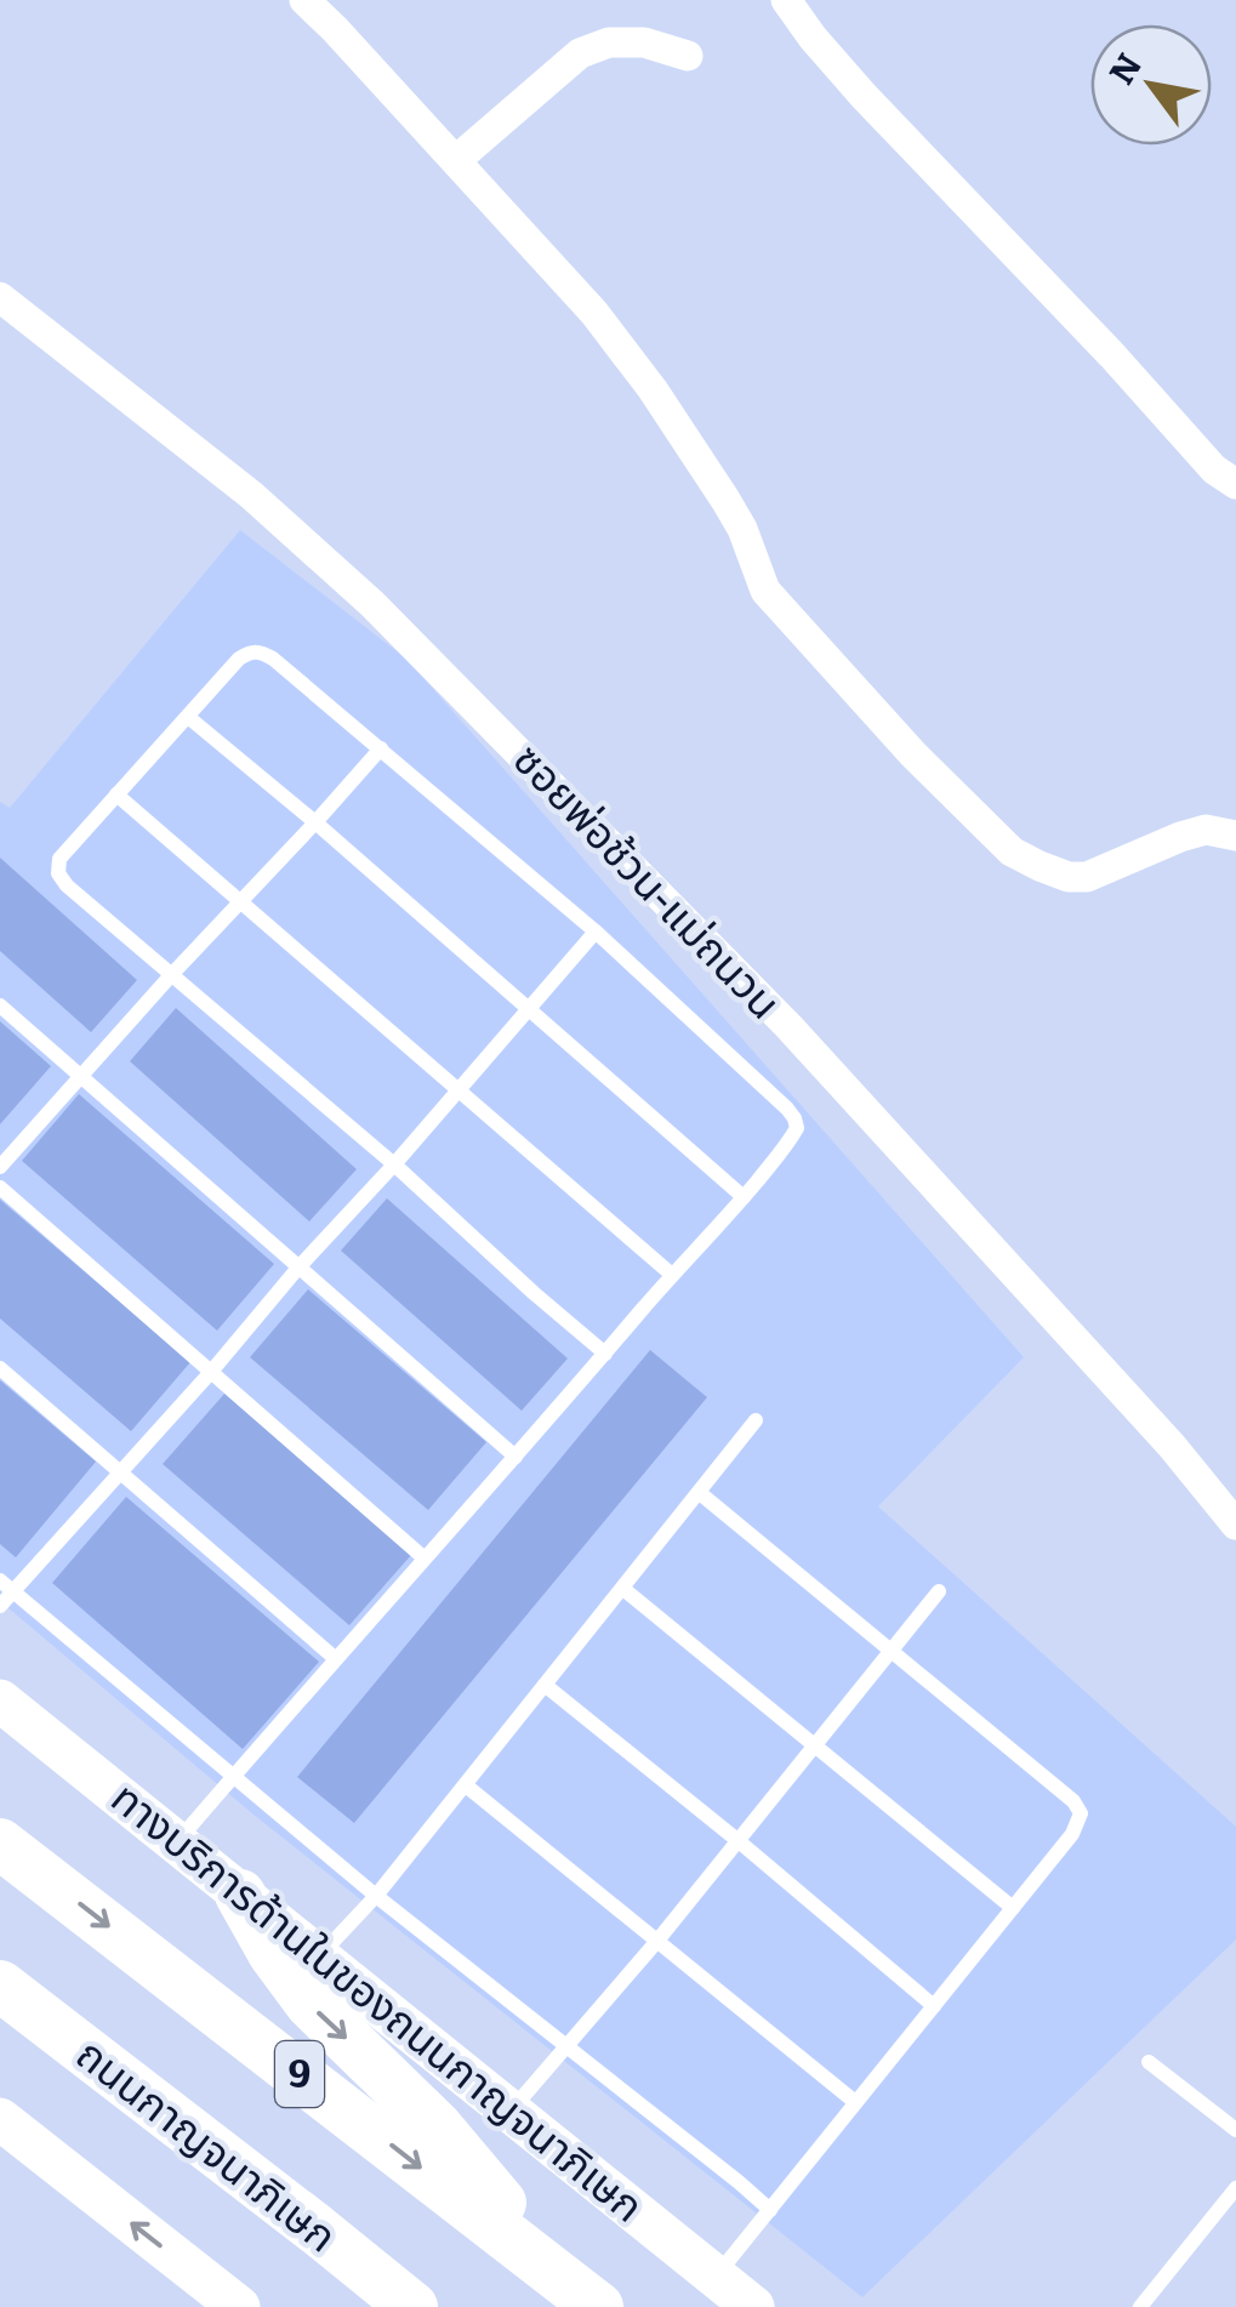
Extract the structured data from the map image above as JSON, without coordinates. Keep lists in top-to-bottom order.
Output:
{
  "streets": {
    "highway": ["9", "ถนนกาญจนาภิเษก"],
    "main road": ["ทางบริการด้านในของถนนกาญจนาภิเษก"],
    "street": ["ซอยพ่อช้วน-แม่ถนวน"]
  },
  "north": "top left"
}
